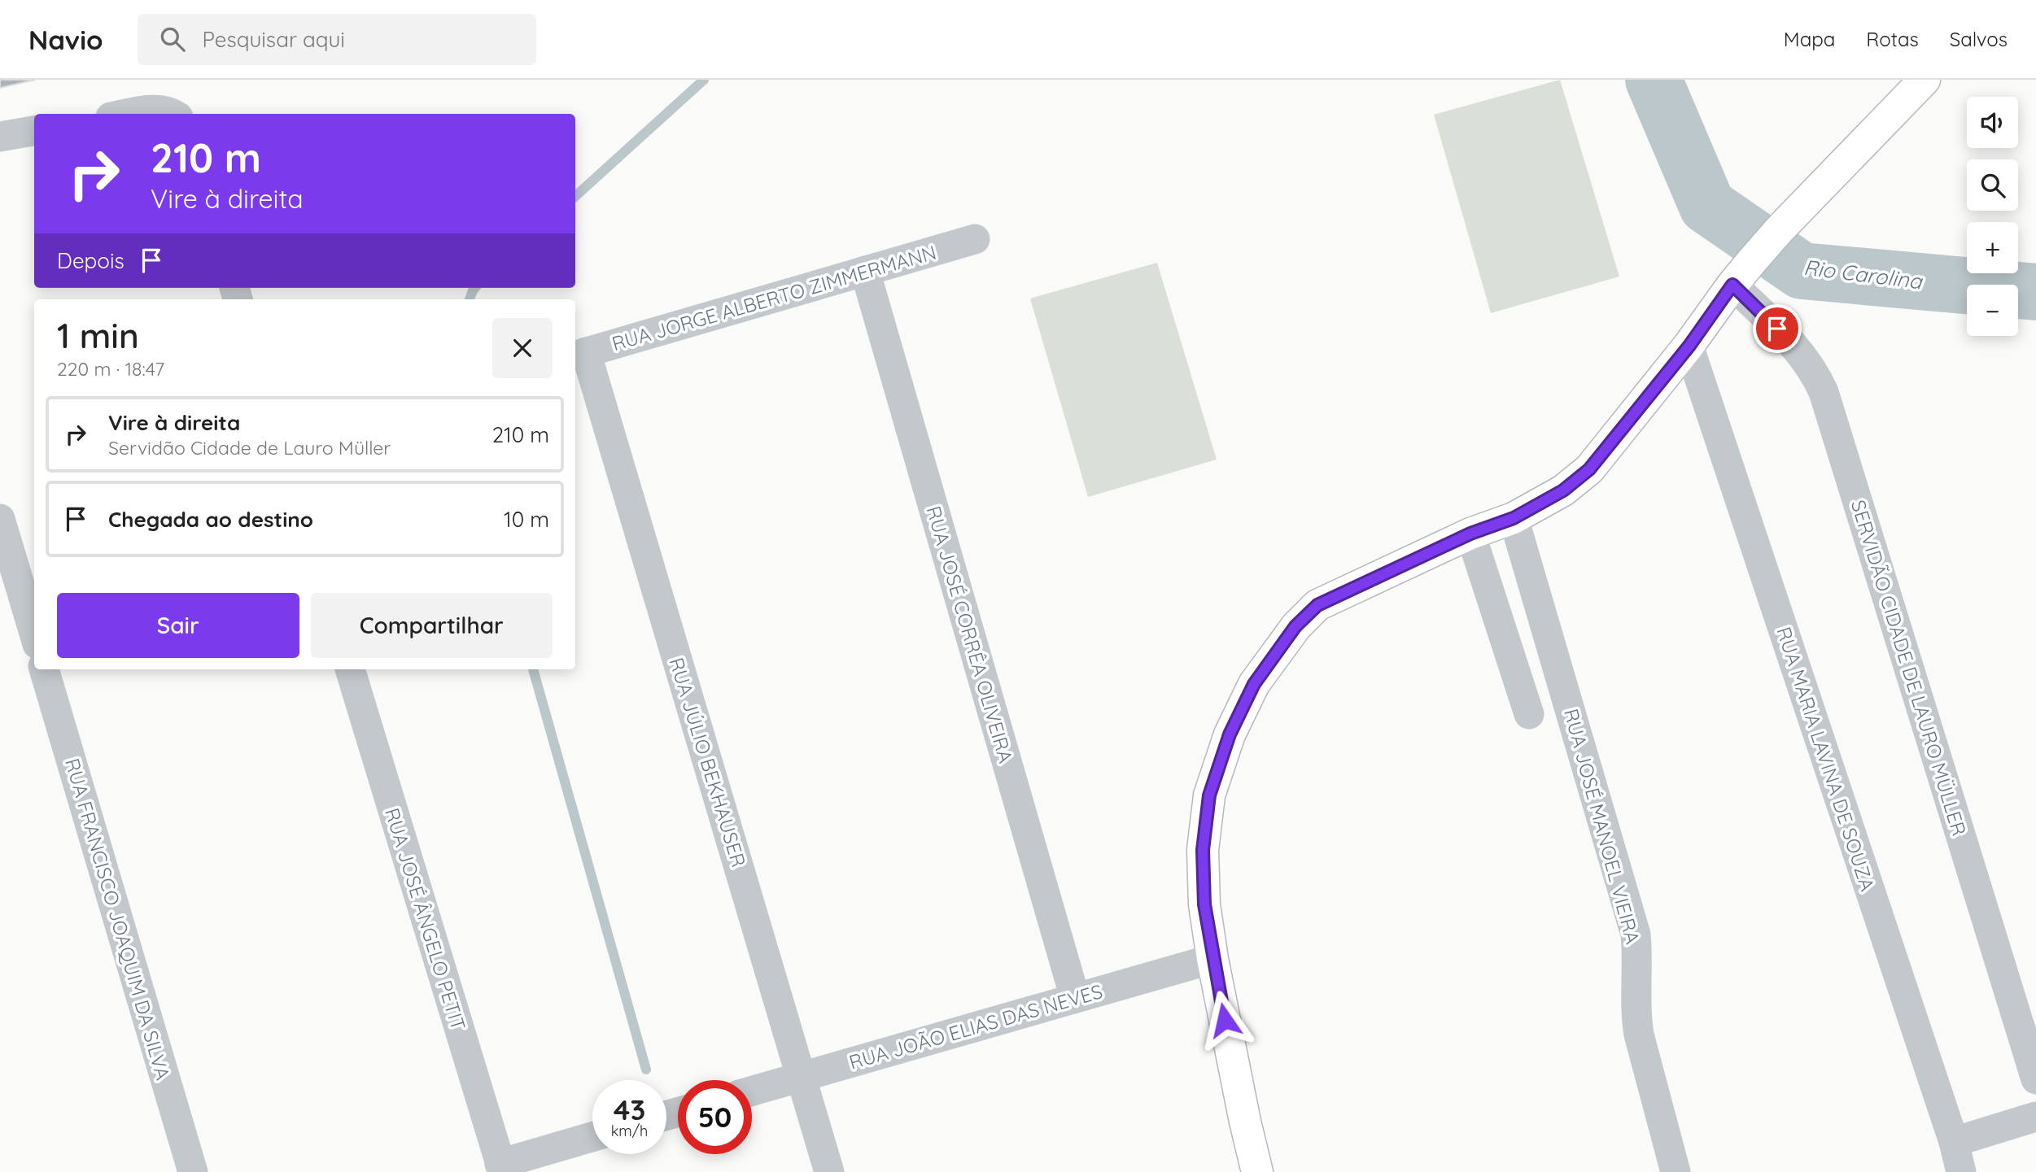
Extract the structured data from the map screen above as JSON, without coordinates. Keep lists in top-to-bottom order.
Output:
{
  "streets": {
    "street": [
      "RUA JORGE ALBERTO ZIMMERMANN",
      "RUA JOSÉ CORRÊA OLIVEIRA",
      "SERVIDÃO CIDADE DE LAURO MÜLLER",
      "RUA MARIA LAVINA DE SOUZA",
      "RUA JÚLIO BEKHAUSER",
      "RUA JOSÉ MANOEL VIEIRA",
      "RUA FRANCISCO JOAQUIM DA SILVA",
      "RUA JOSÉ ÂNGELO PETIT",
      "RUA JOÃO ELIAS DAS NEVES"
    ]
  },
  "crossings": [
    ["RUA JORGE ALBERTO ZIMMERMANN", "RUA JOSÉ CORRÊA OLIVEIRA"],
    ["RUA JORGE ALBERTO ZIMMERMANN", "RUA JÚLIO BEKHAUSER"],
    ["RUA JOSÉ CORRÊA OLIVEIRA", "RUA JOÃO ELIAS DAS NEVES"],
    ["RUA JÚLIO BEKHAUSER", "RUA JOÃO ELIAS DAS NEVES"]
  ],
  "water": ["Rio Carolina"],
  "page": {
    "header": "Navio",
    "search": "Pesquisar aqui",
    "nav": ["Mapa", "Rotas", "Salvos"],
    "map_buttons": ["+", "−"],
    "turn": ["210 m", "Vire à direita"],
    "then": "Depois",
    "heading": ["1 min", "220 m · 18:47"],
    "list": [
      {
        "name": "Vire à direita",
        "note": "Servidão Cidade de Lauro Müller",
        "value": "210 m"
      },
      {
        "name": "Chegada ao destino",
        "value": "10 m"
      }
    ],
    "buttons": ["Sair", "Compartilhar"],
    "speed": "43 km/h",
    "limit": "50"
  }
}
